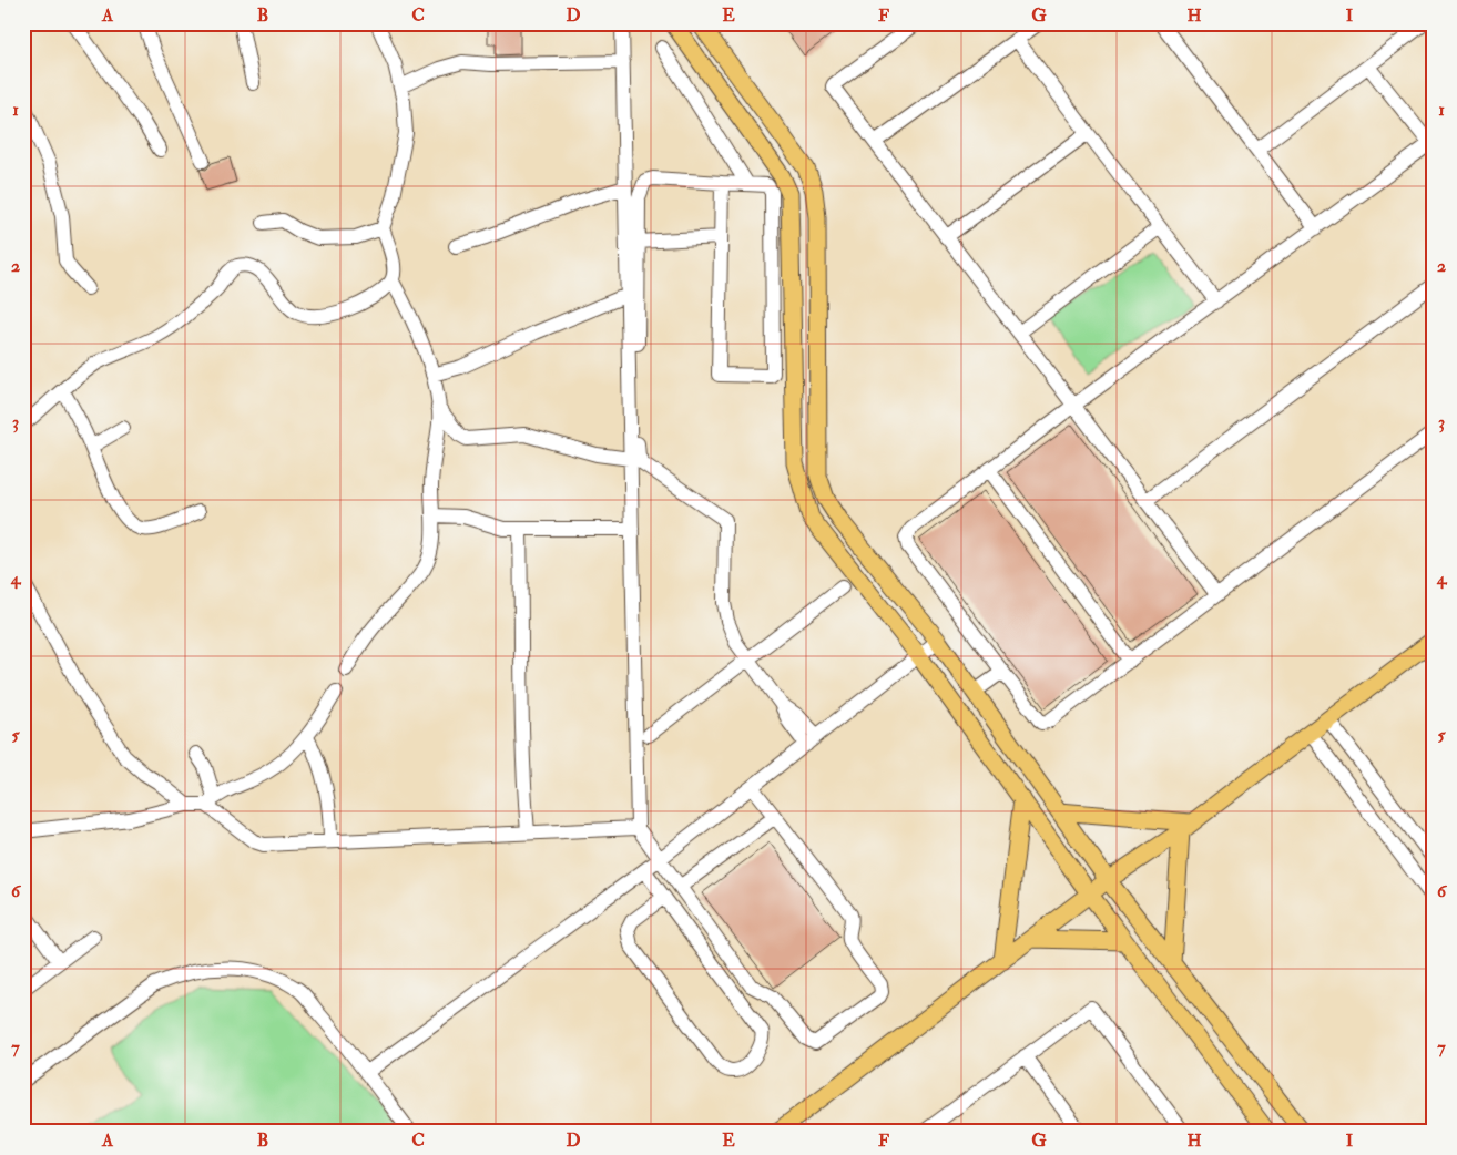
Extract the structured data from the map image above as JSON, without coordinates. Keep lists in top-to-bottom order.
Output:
{
  "grid": {
    "columns": [
      "A",
      "B",
      "C",
      "D",
      "E",
      "F",
      "G",
      "H",
      "I"
    ],
    "rows": [
      "1",
      "2",
      "3",
      "4",
      "5",
      "6",
      "7"
    ]
  }
}
